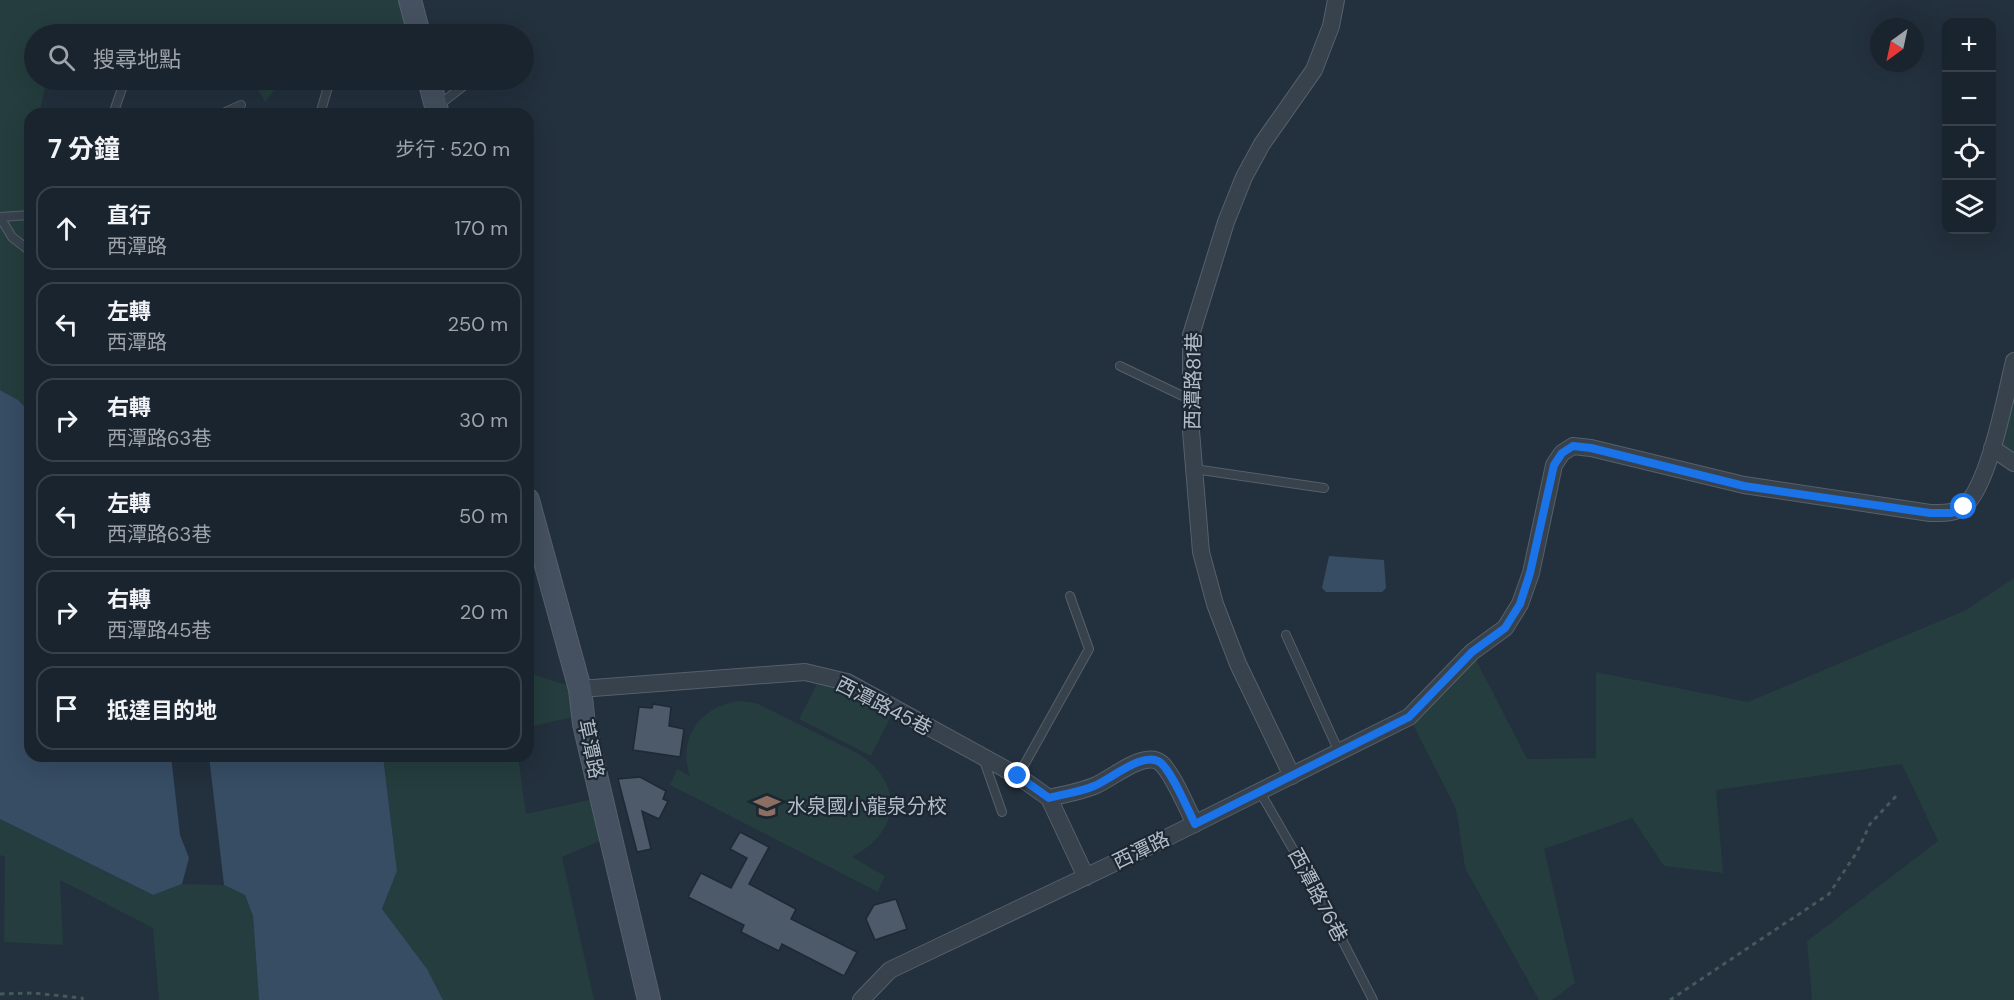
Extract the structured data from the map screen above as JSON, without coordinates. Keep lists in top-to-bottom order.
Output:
{
  "streets": {
    "street": [
      "西潭路81巷",
      "西潭路45巷",
      "草潭路",
      "西潭路"
    ],
    "lane": ["西潭路76巷"]
  },
  "crossings": [
    ["西潭路81巷", "西潭路"],
    ["西潭路45巷", "草潭路"],
    ["西潭路45巷", "西潭路"],
    ["西潭路", "西潭路76巷"]
  ],
  "places": {
    "school or university": ["水泉國小龍泉分校"]
  },
  "north": "bottom left",
  "page": {
    "map_buttons": ["+", "−"],
    "search": "搜尋地點",
    "heading": ["7 分鐘", "步行 · 520 m"],
    "list": [
      ["直行", "西潭路", "170 m"],
      ["左轉", "西潭路", "250 m"],
      ["右轉", "西潭路63巷", "30 m"],
      ["左轉", "西潭路63巷", "50 m"],
      ["右轉", "西潭路45巷", "20 m"],
      "抵達目的地"
    ]
  }
}
